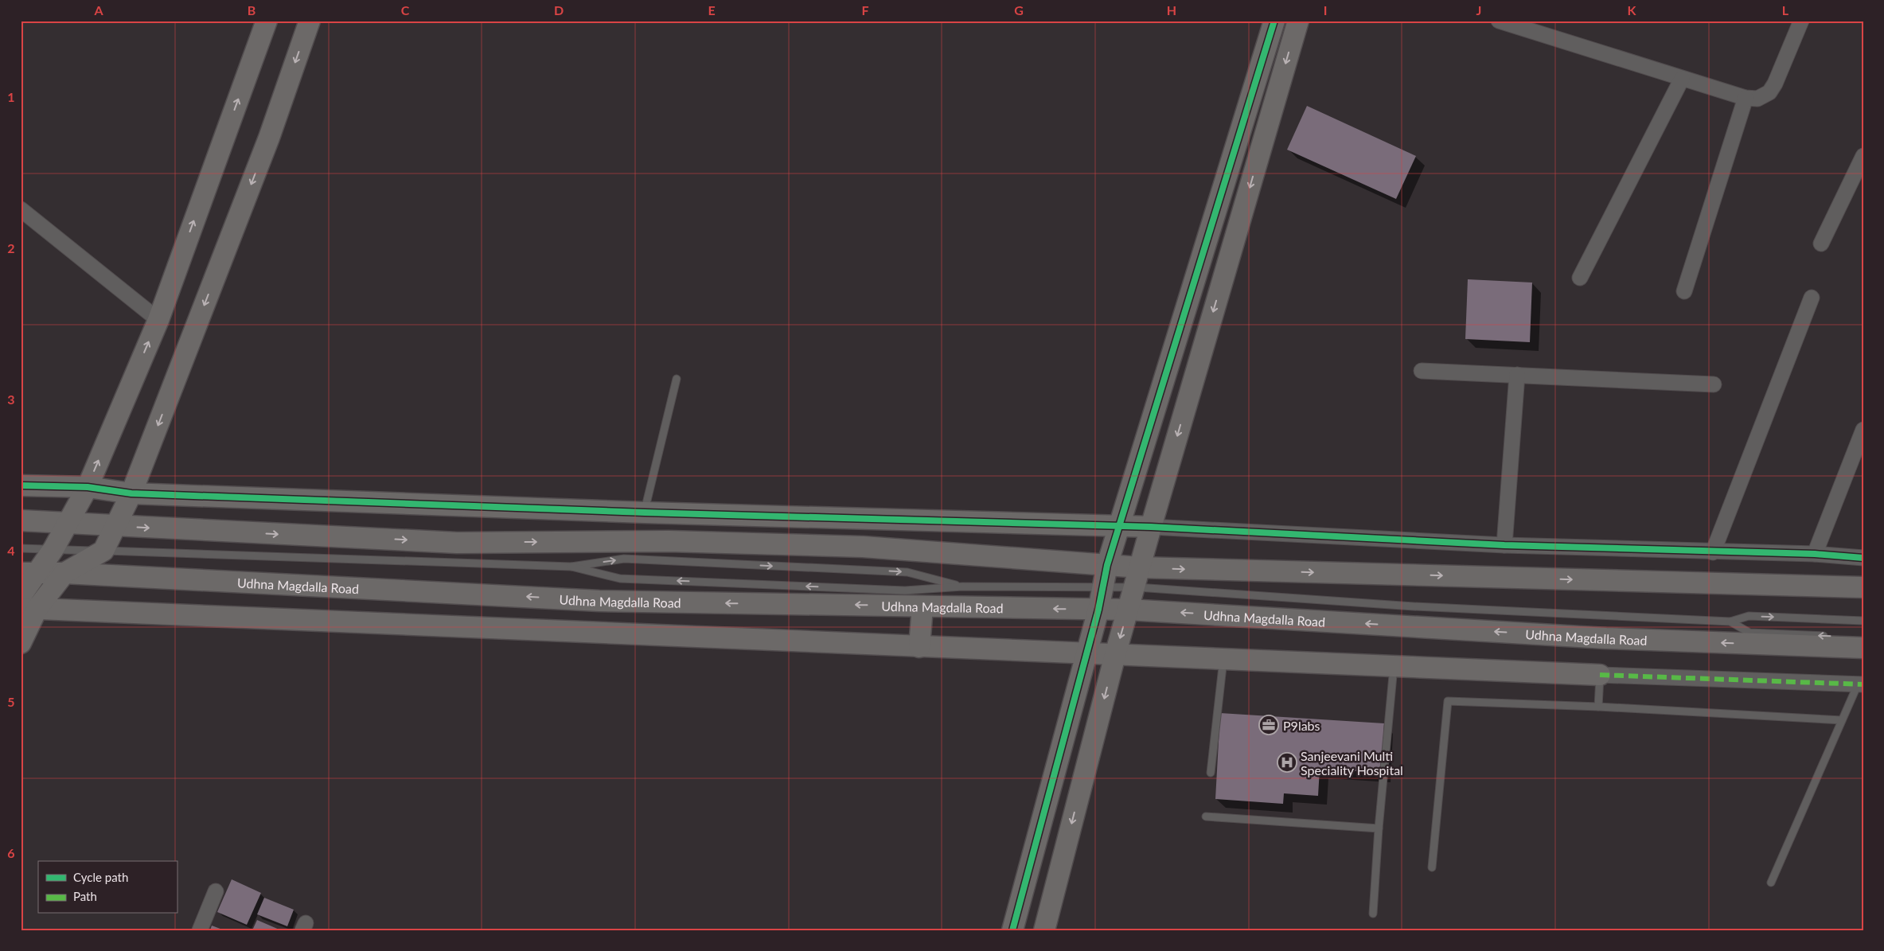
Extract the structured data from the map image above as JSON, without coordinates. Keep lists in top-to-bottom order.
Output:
{
  "streets": {
    "street": ["Udhna Magdalla Road"]
  },
  "places": {
    "office": ["P9labs"],
    "hospital": ["Sanjeevani Multi Speciality Hospital"]
  },
  "legend": ["Cycle path", "Path"],
  "grid": {
    "columns": [
      "A",
      "B",
      "C",
      "D",
      "E",
      "F",
      "G",
      "H",
      "I",
      "J",
      "K",
      "L"
    ],
    "rows": [
      "1",
      "2",
      "3",
      "4",
      "5",
      "6"
    ]
  }
}
